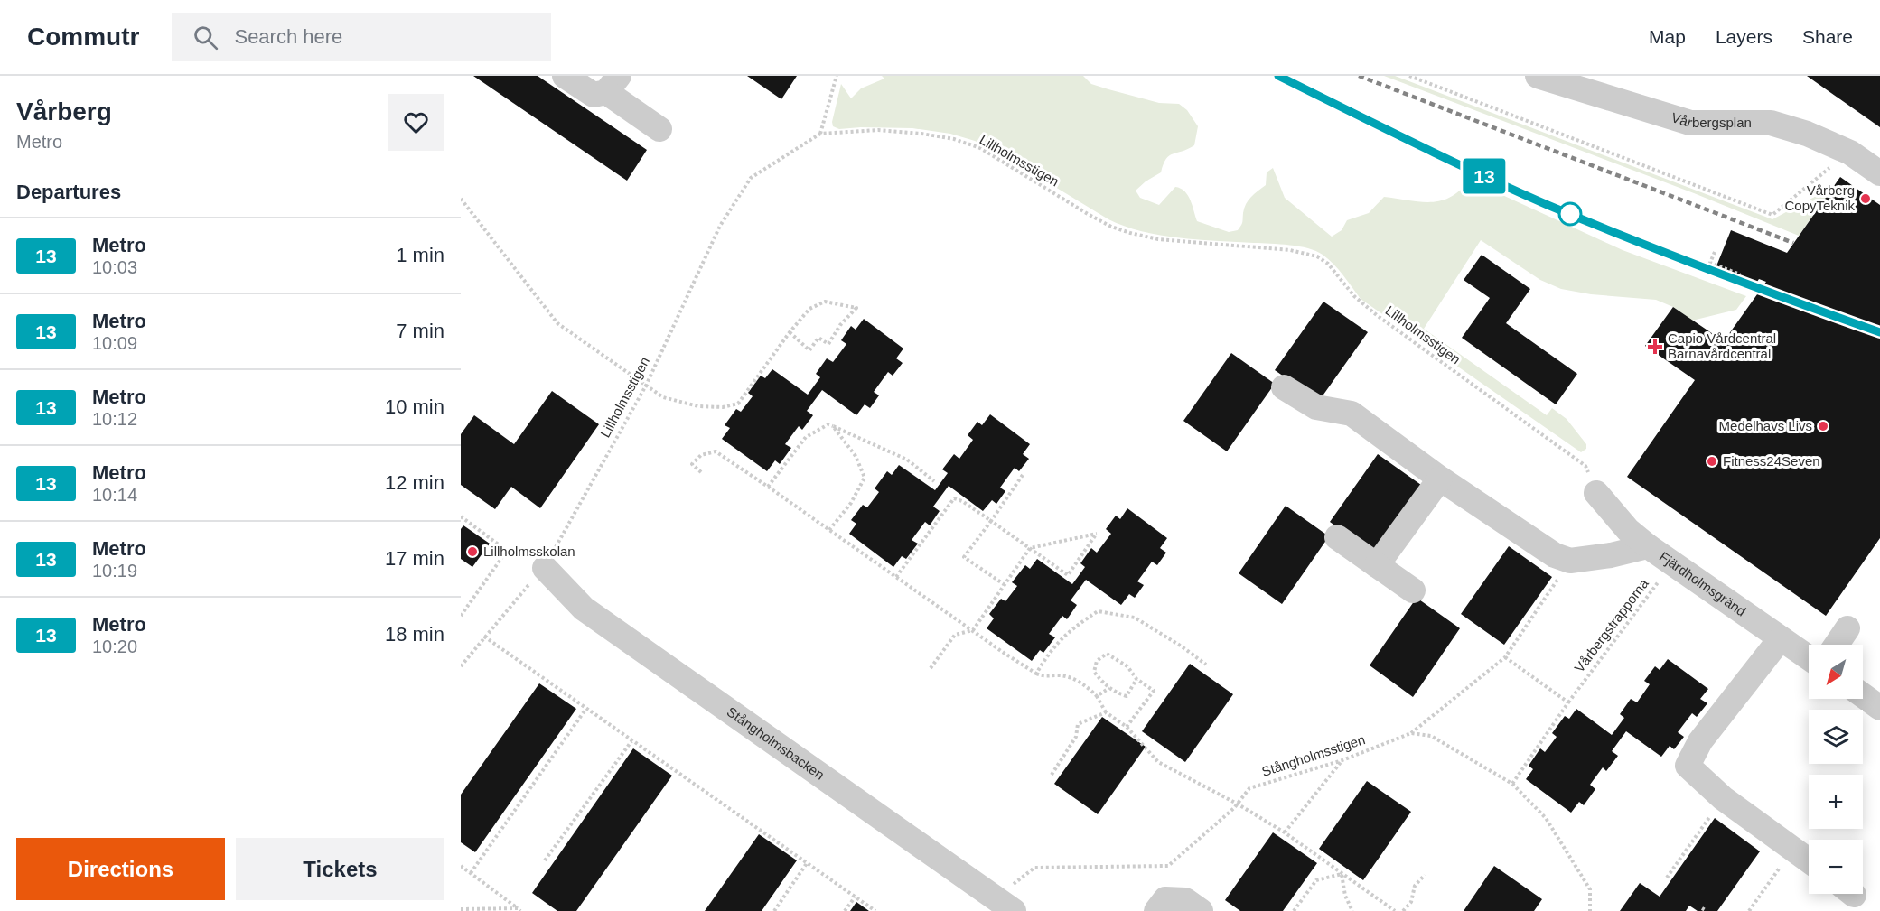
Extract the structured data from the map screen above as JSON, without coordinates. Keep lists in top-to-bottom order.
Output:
{
  "streets": {
    "street": ["Vårbergsplan", "Fjärdholmsgränd", "Stångholmsbacken"],
    "path": ["Lillholmsstigen", "Vårbergstrapporna", "Stångholmsstigen"]
  },
  "crossings": [
    ["Lillholmsstigen", "Fjärdholmsgränd"],
    ["Lillholmsstigen", "Stångholmsbacken"],
    ["Fjärdholmsgränd", "Vårbergstrapporna"],
    ["Stångholmsbacken", "Stångholmsstigen"]
  ],
  "places": {
    "other": [
      "Vårberg CopyTeknik",
      "Medelhavs Livs",
      "Fitness24Seven",
      "Lillholmsskolan"
    ],
    "health": ["Capio Vårdcentral Barnavårdcentral"]
  },
  "lines": ["metro line 13"],
  "north": "bottom left",
  "page": {
    "header": "Commutr",
    "search": "Search here",
    "nav": ["Map", "Layers", "Share"],
    "heading": [
      ["Vårberg", "Metro"],
      "Departures"
    ],
    "on_map": "13",
    "list": [
      {
        "mark": "13",
        "name": "Metro",
        "note": "10:03",
        "value": "1 min"
      },
      {
        "mark": "13",
        "name": "Metro",
        "note": "10:09",
        "value": "7 min"
      },
      {
        "mark": "13",
        "name": "Metro",
        "note": "10:12",
        "value": "10 min"
      },
      {
        "mark": "13",
        "name": "Metro",
        "note": "10:14",
        "value": "12 min"
      },
      {
        "mark": "13",
        "name": "Metro",
        "note": "10:19",
        "value": "17 min"
      },
      {
        "mark": "13",
        "name": "Metro",
        "note": "10:20",
        "value": "18 min"
      }
    ],
    "map_buttons": ["+", "−"],
    "buttons": ["Directions", "Tickets"]
  }
}
